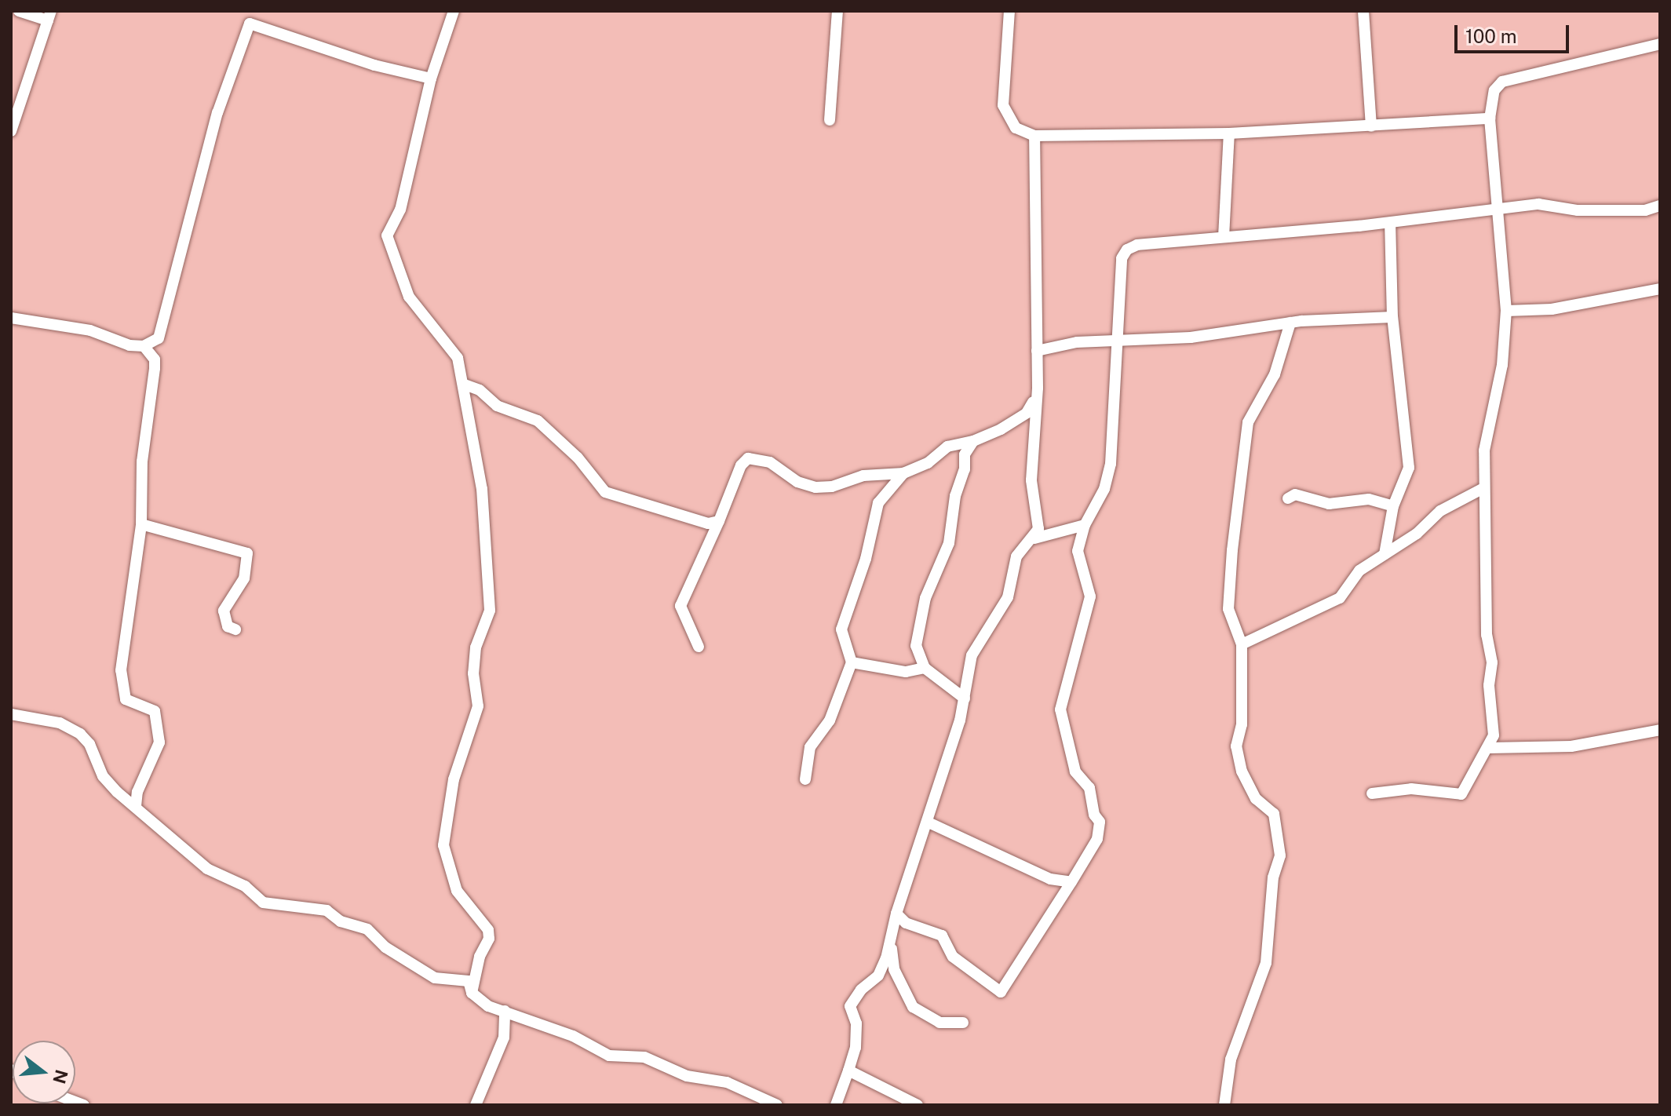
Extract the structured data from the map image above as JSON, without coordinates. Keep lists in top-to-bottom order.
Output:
{
  "scale_bar": "100 m",
  "north": "right"
}
